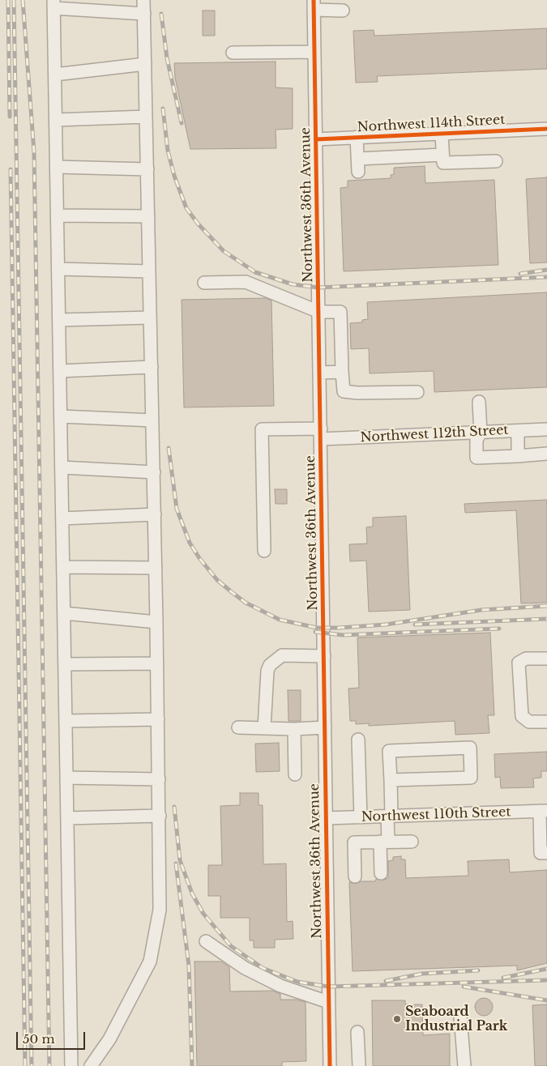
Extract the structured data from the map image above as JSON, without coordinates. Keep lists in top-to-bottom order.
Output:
{
  "streets": {
    "street": [
      "Northwest 114th Street",
      "Northwest 36th Avenue",
      "Northwest 112th Street",
      "Northwest 110th Street"
    ]
  },
  "crossings": [
    ["Northwest 114th Street", "Northwest 36th Avenue"],
    ["Northwest 36th Avenue", "Northwest 112th Street"],
    ["Northwest 36th Avenue", "Northwest 110th Street"]
  ],
  "places": ["Seaboard Industrial Park"],
  "scale_bar": "50 m"
}
